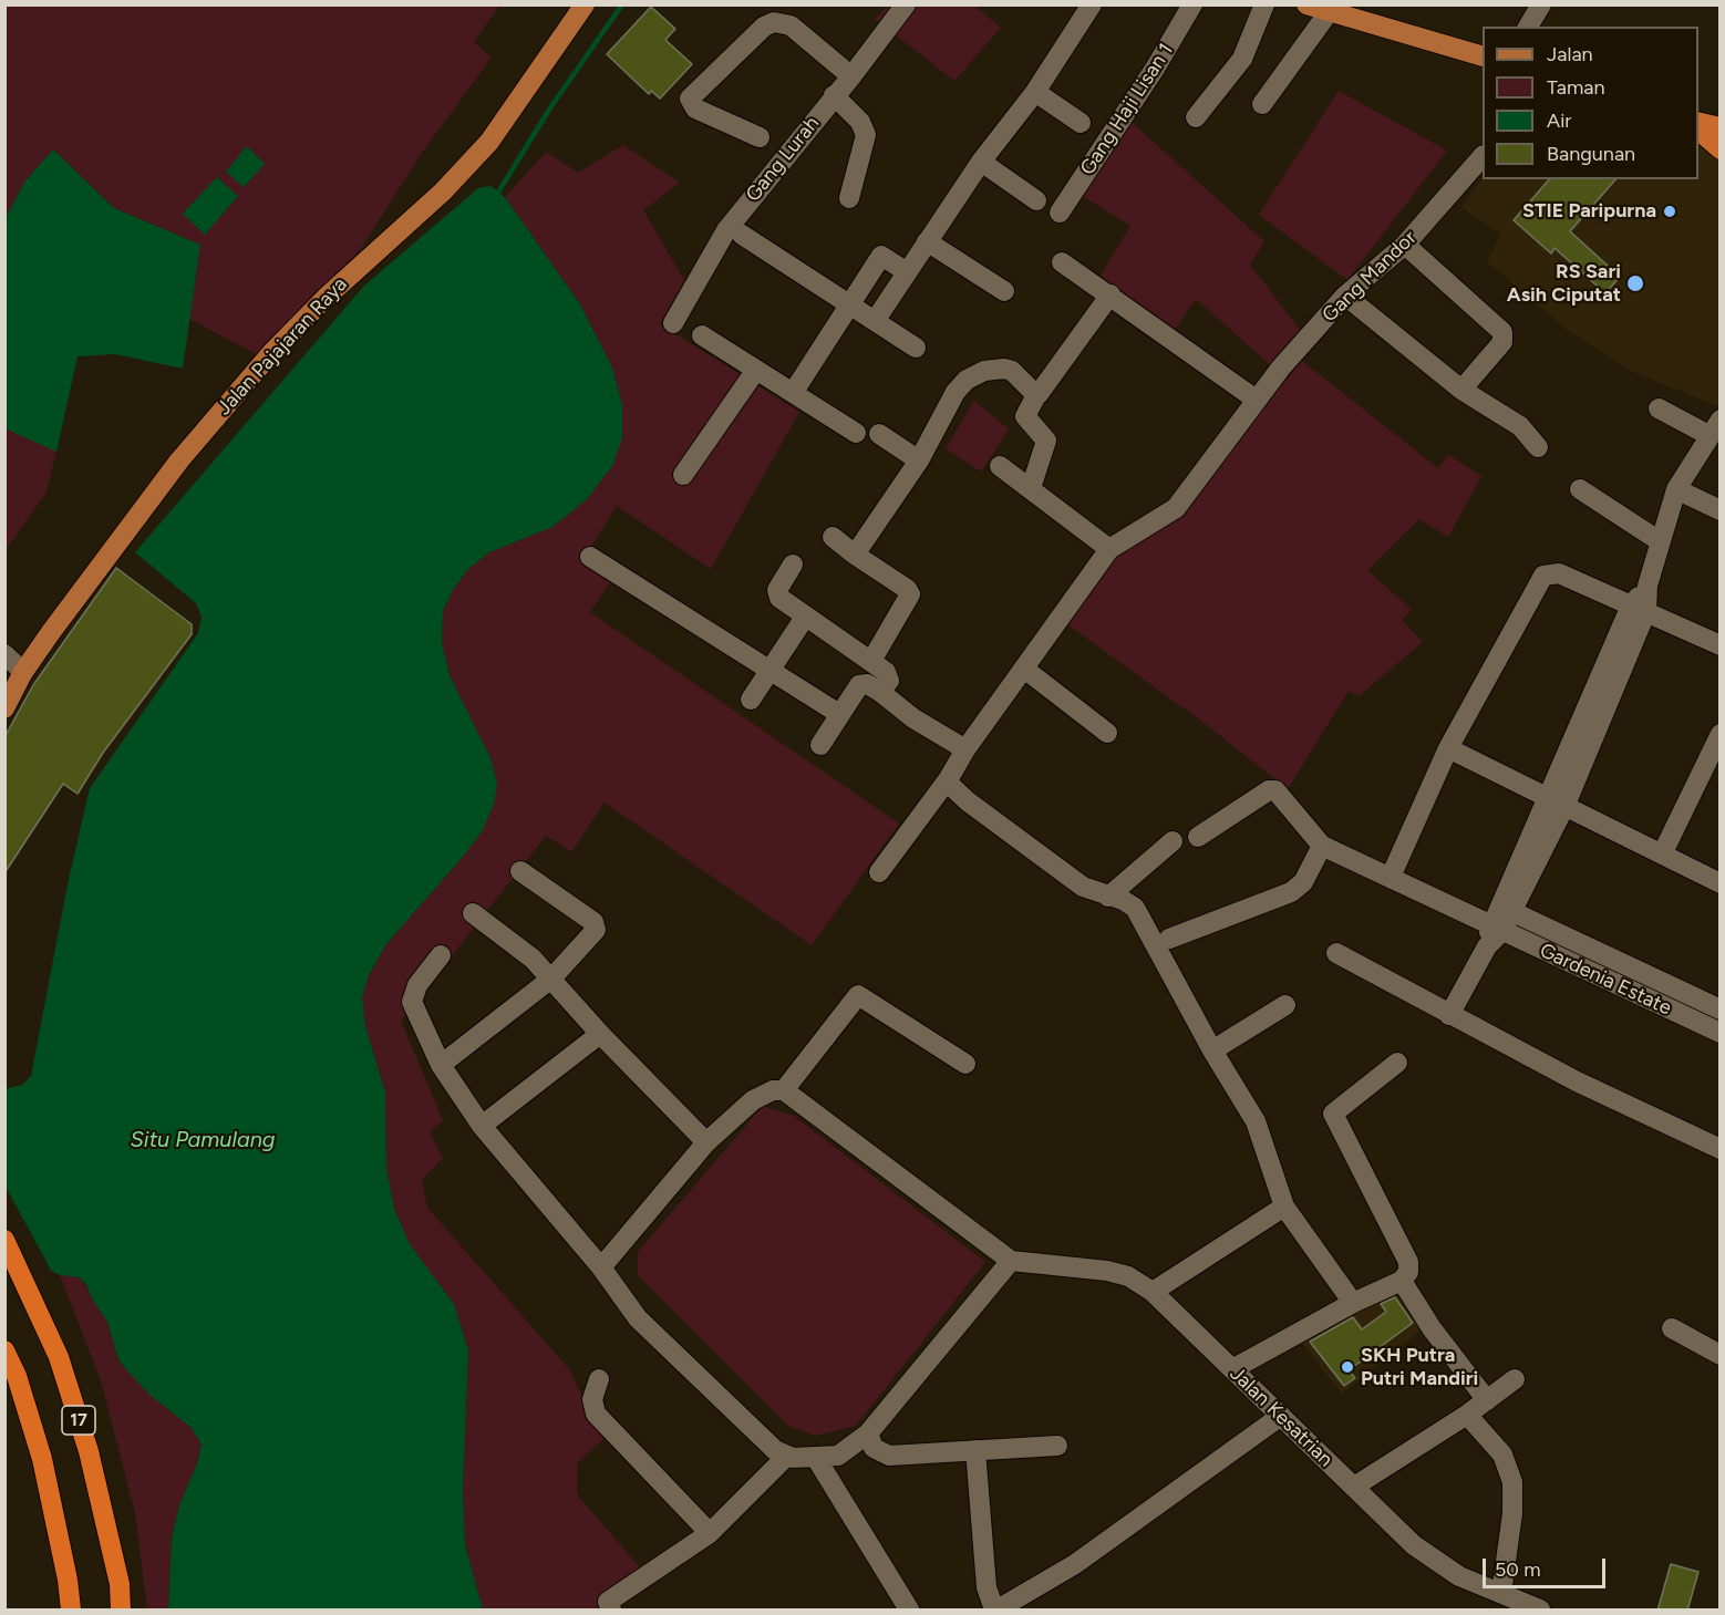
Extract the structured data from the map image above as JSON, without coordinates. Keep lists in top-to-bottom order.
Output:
{
  "streets": {
    "highway": ["17"],
    "main road": ["Jalan Pajajaran Raya"],
    "street": [
      "Gang Haji Lisan 1",
      "Gang Lurah",
      "Gang Mandor",
      "Gardenia Estate",
      "Jalan Kesatrian"
    ]
  },
  "water": ["Situ Pamulang"],
  "places": ["STIE Paripurna", "RS Sari Asih Ciputat", "SKH Putra Putri Mandiri"],
  "legend": [
    "Jalan",
    "Taman",
    "Air",
    "Bangunan"
  ],
  "scale_bar": "50 m"
}
